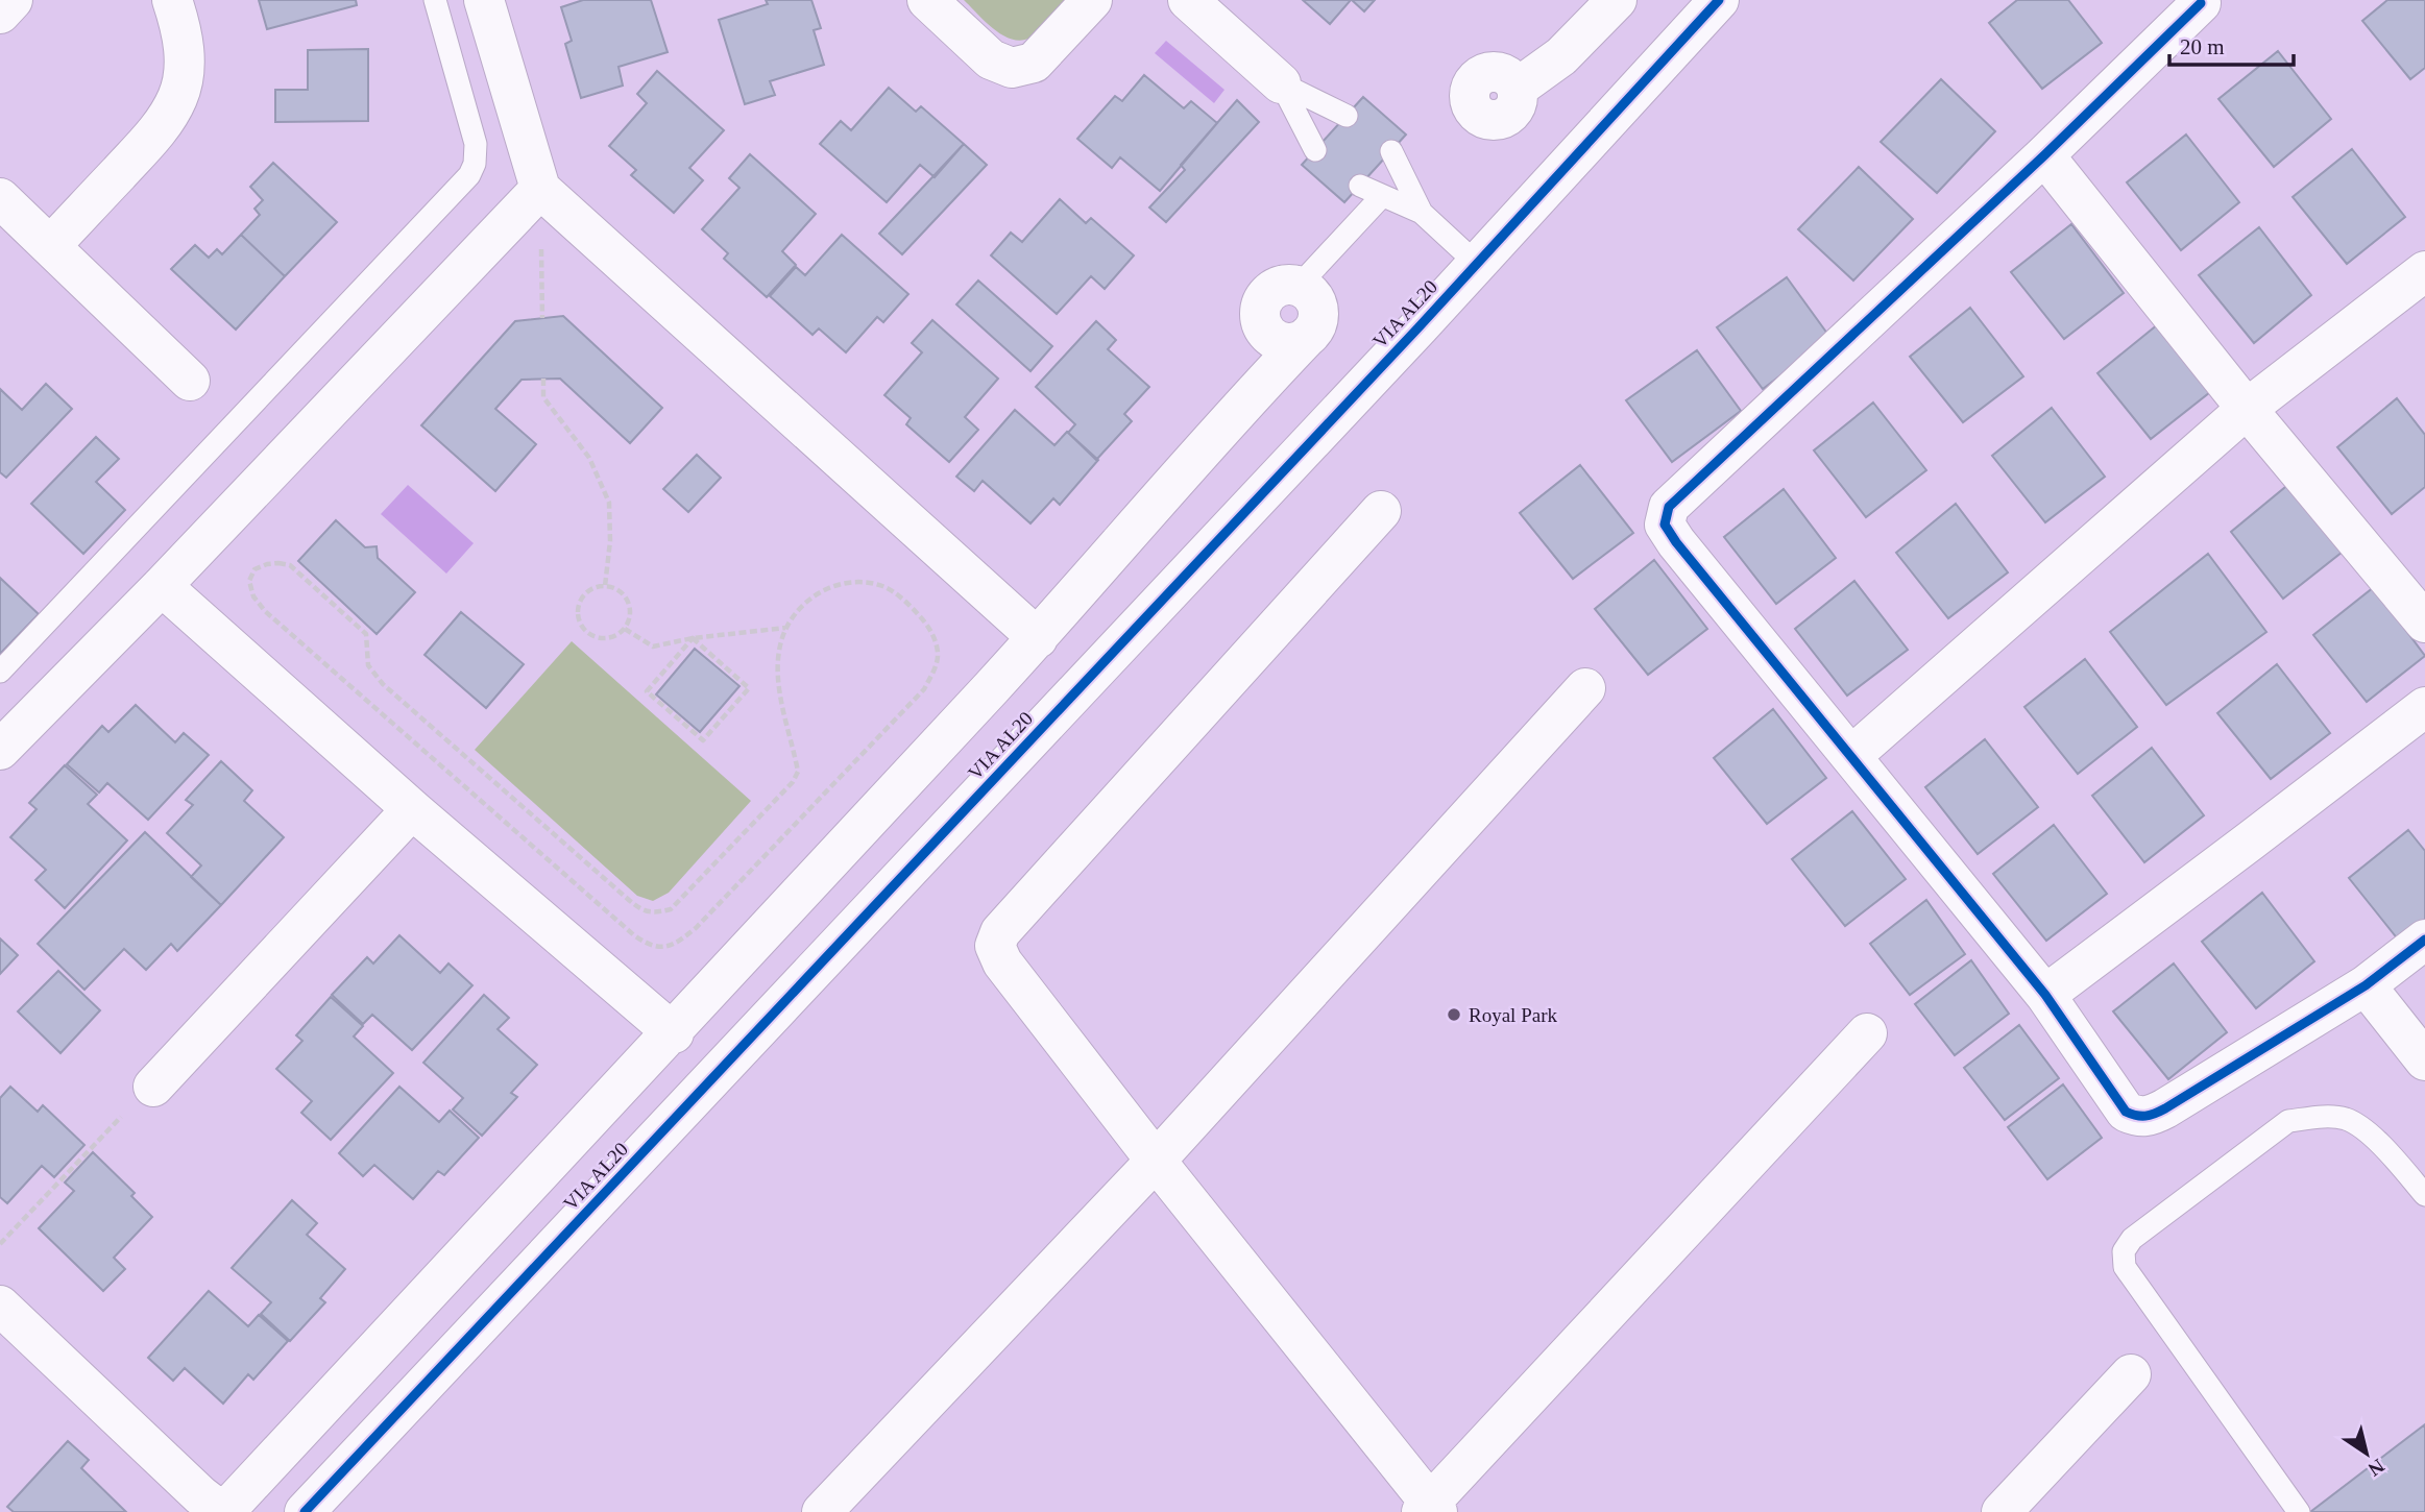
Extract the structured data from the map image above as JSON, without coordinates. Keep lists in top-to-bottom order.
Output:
{
  "streets": {
    "street": ["VIA AL20"]
  },
  "places": ["Royal Park"],
  "scale_bar": "20 m",
  "north": "bottom right"
}
